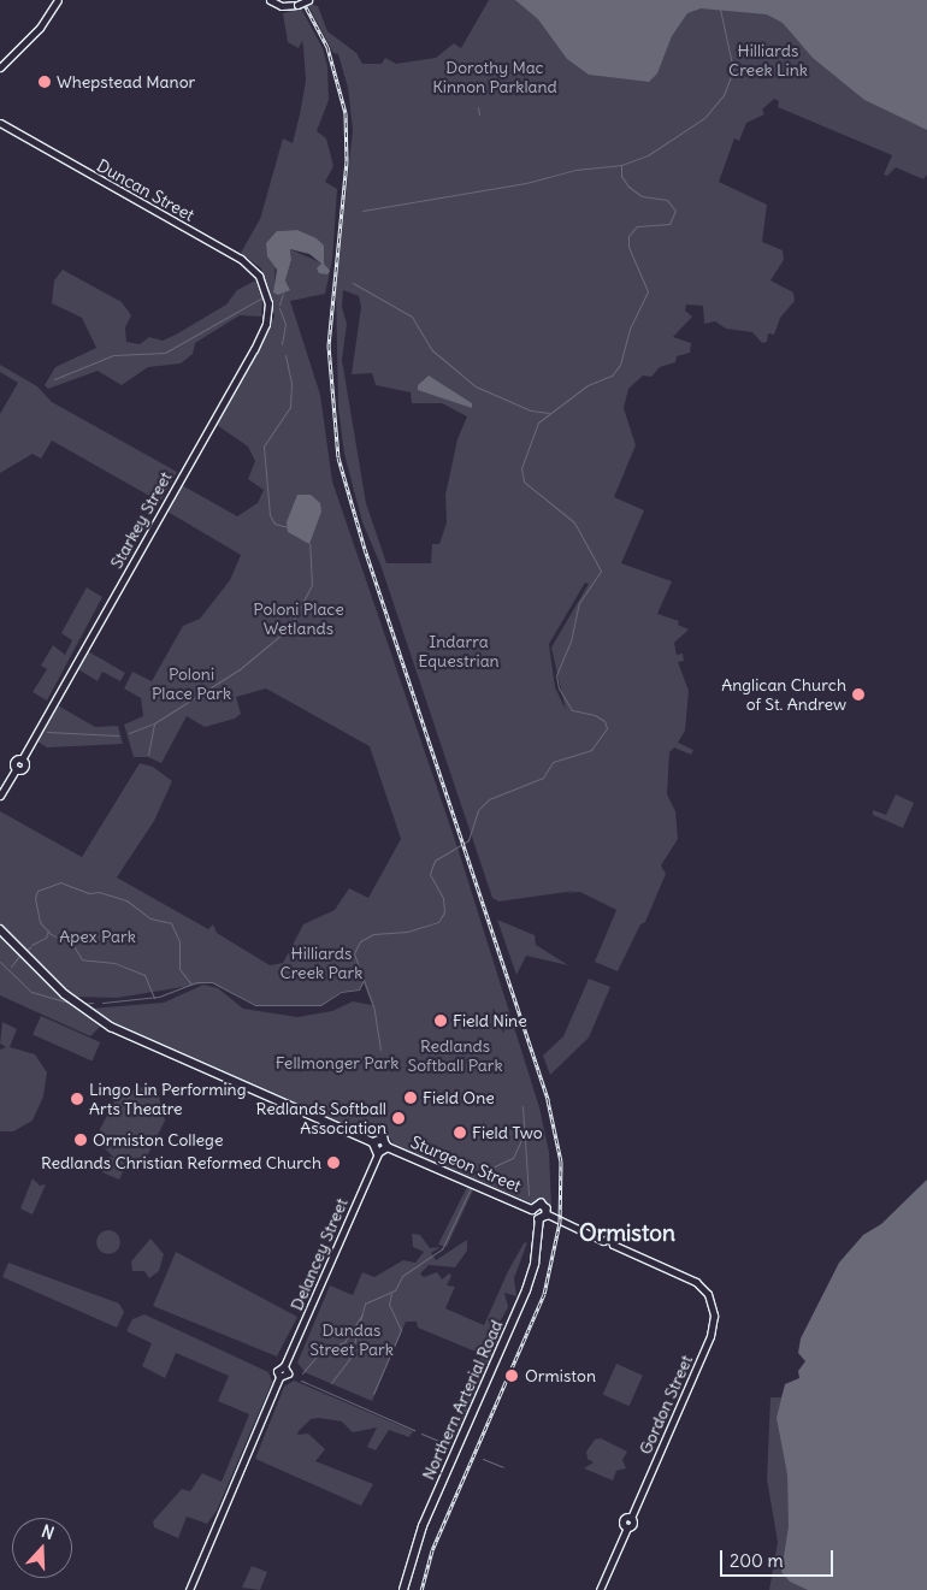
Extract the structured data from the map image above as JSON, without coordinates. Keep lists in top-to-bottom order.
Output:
{
  "streets": {
    "main road": ["Sturgeon Street", "Northern Arterial Road"],
    "street": [
      "Duncan Street",
      "Starkey Street",
      "Delancey Street",
      "Gordon Street"
    ]
  },
  "crossings": [
    ["Duncan Street", "Starkey Street"],
    ["Sturgeon Street", "Northern Arterial Road"],
    ["Sturgeon Street", "Gordon Street"]
  ],
  "districts": ["Ormiston"],
  "parks": [
    "Hilliards Creek Link",
    "Dorothy Mac Kinnon Parkland",
    "Poloni Place Wetlands",
    "Indarra Equestrian",
    "Poloni Place Park",
    "Apex Park",
    "Hilliards Creek Park",
    "Redlands Softball Park",
    "Fellmonger Park",
    "Dundas Street Park"
  ],
  "places": [
    "Whepstead Manor",
    "Anglican Church of St. Andrew",
    "Field Nine",
    "Field One",
    "Lingo Lin Performing Arts Theatre",
    "Redlands Softball Association",
    "Field Two",
    "Ormiston College",
    "Redlands Christian Reformed Church",
    "Ormiston"
  ],
  "scale_bar": "200 m",
  "north": "top"
}
